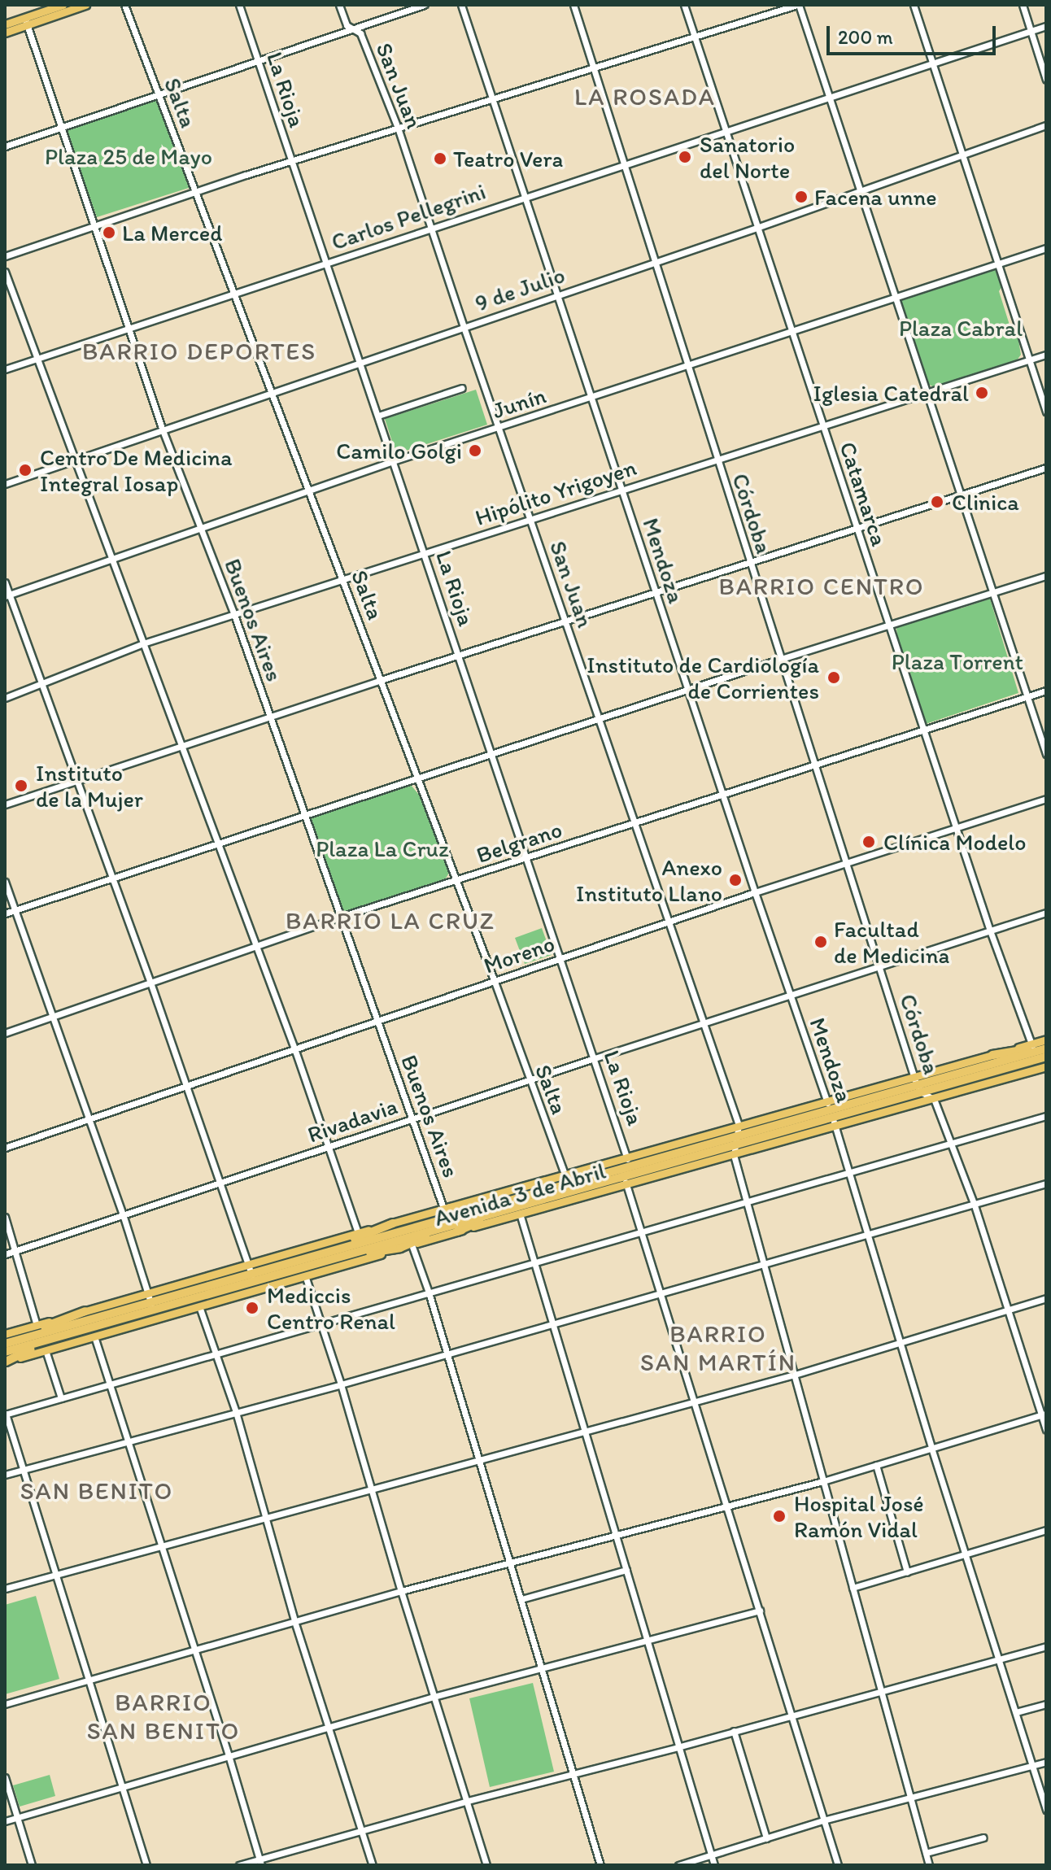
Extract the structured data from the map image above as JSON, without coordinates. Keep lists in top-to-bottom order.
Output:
{
  "streets": {
    "highway": ["Avenida 3 de Abril"],
    "street": [
      "San Juan",
      "La Rioja",
      "Salta",
      "Carlos Pellegrini",
      "9 de Julio",
      "Junín",
      "Hipólito Yrigoyen",
      "Catamarca",
      "Córdoba",
      "Mendoza",
      "Buenos Aires",
      "Belgrano",
      "Moreno",
      "Rivadavia"
    ]
  },
  "crossings": [
    ["San Juan", "Carlos Pellegrini"],
    ["San Juan", "9 de Julio"],
    ["San Juan", "Junín"],
    ["San Juan", "Hipólito Yrigoyen"],
    ["San Juan", "Belgrano"],
    ["San Juan", "Moreno"],
    ["San Juan", "Rivadavia"],
    ["San Juan", "Avenida 3 de Abril"],
    ["La Rioja", "Carlos Pellegrini"],
    ["La Rioja", "9 de Julio"],
    ["La Rioja", "Junín"],
    ["La Rioja", "Hipólito Yrigoyen"],
    ["La Rioja", "Belgrano"],
    ["La Rioja", "Moreno"],
    ["La Rioja", "Rivadavia"],
    ["La Rioja", "Avenida 3 de Abril"],
    ["Salta", "Carlos Pellegrini"],
    ["Salta", "9 de Julio"],
    ["Salta", "Junín"],
    ["Salta", "Hipólito Yrigoyen"],
    ["Salta", "Belgrano"],
    ["Salta", "Moreno"],
    ["Salta", "Rivadavia"],
    ["Salta", "Avenida 3 de Abril"],
    ["Carlos Pellegrini", "Catamarca"],
    ["Carlos Pellegrini", "Córdoba"],
    ["Carlos Pellegrini", "Mendoza"],
    ["Carlos Pellegrini", "Buenos Aires"],
    ["9 de Julio", "Catamarca"],
    ["9 de Julio", "Córdoba"],
    ["9 de Julio", "Mendoza"],
    ["9 de Julio", "Buenos Aires"],
    ["Junín", "Catamarca"],
    ["Junín", "Córdoba"],
    ["Junín", "Mendoza"],
    ["Junín", "Buenos Aires"],
    ["Hipólito Yrigoyen", "Catamarca"],
    ["Hipólito Yrigoyen", "Córdoba"],
    ["Hipólito Yrigoyen", "Mendoza"],
    ["Hipólito Yrigoyen", "Buenos Aires"],
    ["Catamarca", "Belgrano"],
    ["Catamarca", "Moreno"],
    ["Catamarca", "Rivadavia"],
    ["Catamarca", "Avenida 3 de Abril"],
    ["Córdoba", "Belgrano"],
    ["Córdoba", "Moreno"],
    ["Córdoba", "Rivadavia"],
    ["Córdoba", "Avenida 3 de Abril"],
    ["Mendoza", "Belgrano"],
    ["Mendoza", "Moreno"],
    ["Mendoza", "Rivadavia"],
    ["Mendoza", "Avenida 3 de Abril"],
    ["Buenos Aires", "Belgrano"],
    ["Buenos Aires", "Moreno"],
    ["Buenos Aires", "Rivadavia"],
    ["Buenos Aires", "Avenida 3 de Abril"]
  ],
  "districts": [
    "LA ROSADA",
    "BARRIO DEPORTES",
    "BARRIO CENTRO",
    "BARRIO LA CRUZ",
    "BARRIO SAN MARTÍN",
    "SAN BENITO",
    "BARRIO SAN BENITO"
  ],
  "parks": [
    "Plaza 25 de Mayo",
    "Plaza Cabral",
    "Plaza Torrent",
    "Plaza La Cruz"
  ],
  "places": [
    "Sanatorio del Norte",
    "Teatro Vera",
    "Facena unne",
    "La Merced",
    "Iglesia Catedral",
    "Camilo Golgi",
    "Centro De Medicina Integral Iosap",
    "Clinica",
    "Instituto de Cardiología de Corrientes",
    "Instituto de la Mujer",
    "Clínica Modelo",
    "Anexo Instituto Llano",
    "Facultad de Medicina",
    "Mediccis Centro Renal",
    "Hospital José Ramón Vidal"
  ],
  "scale_bar": "200 m"
}
